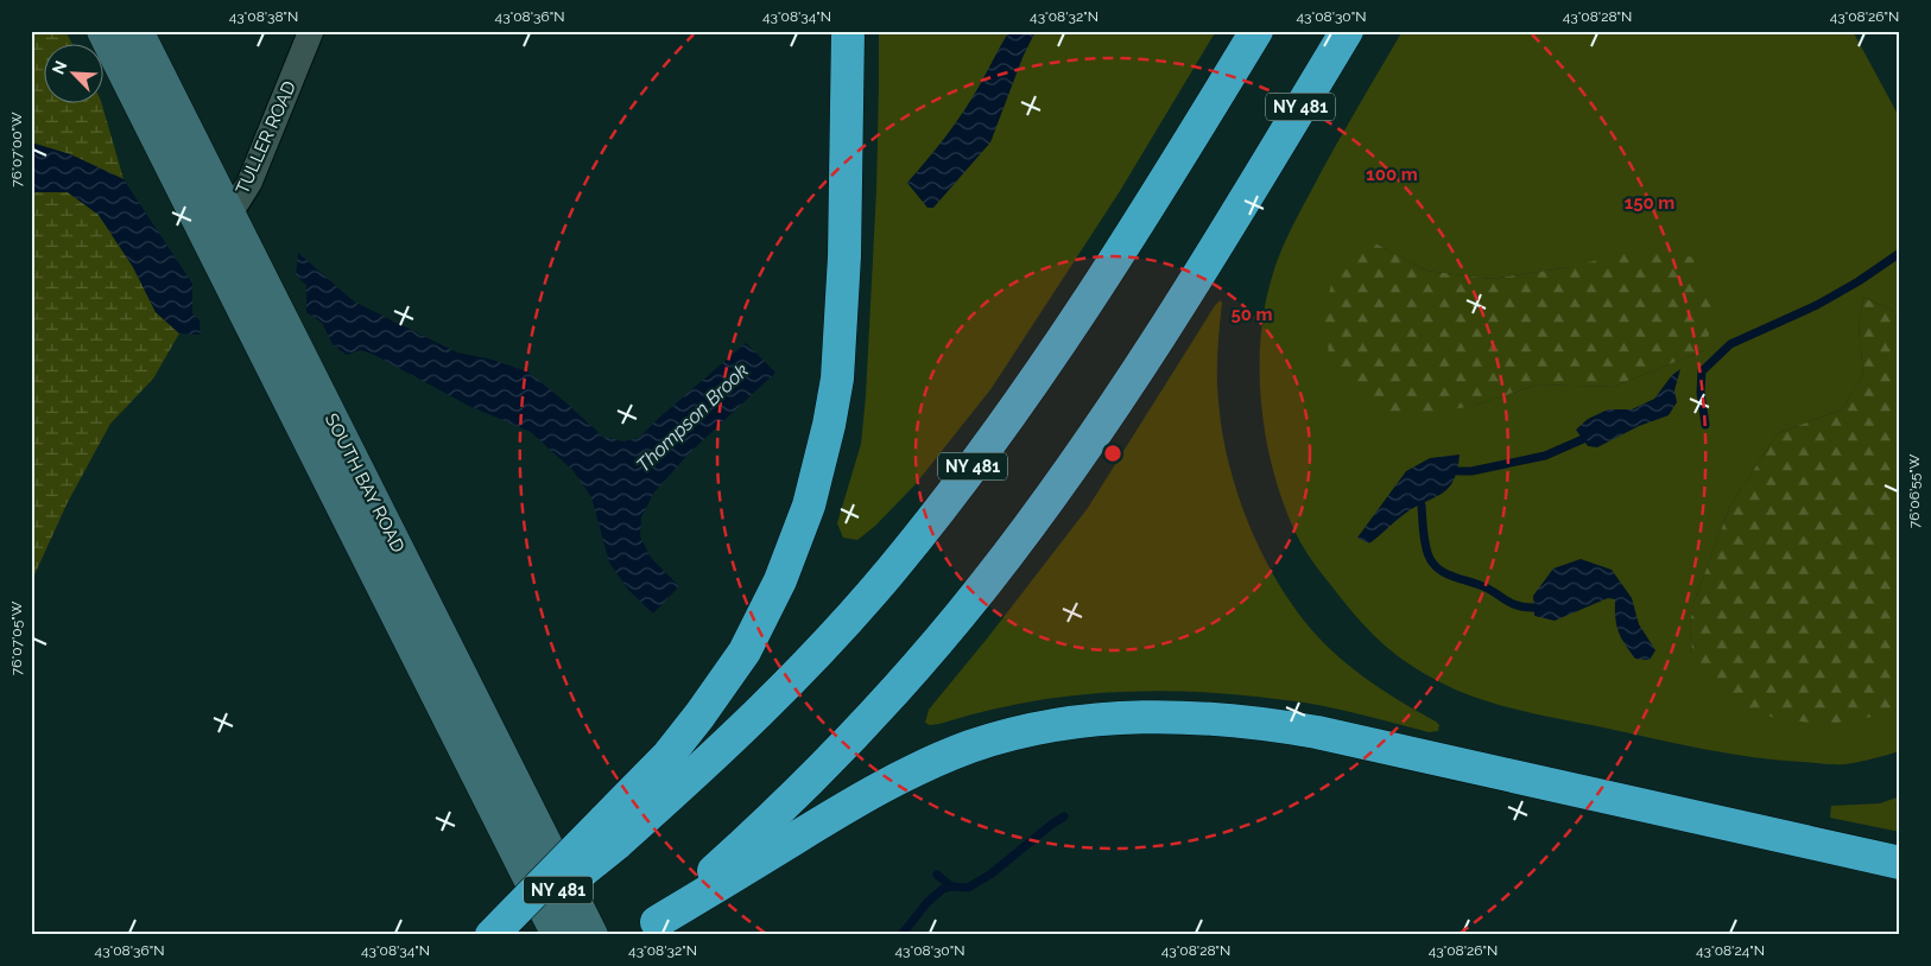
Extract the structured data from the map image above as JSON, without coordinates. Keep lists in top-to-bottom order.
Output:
{
  "streets": {
    "highway": ["NY 481"],
    "street": ["TULLER ROAD", "SOUTH BAY ROAD"]
  },
  "crossings": [
    ["TULLER ROAD", "SOUTH BAY ROAD"]
  ],
  "water": ["Thompson Brook"],
  "north": "top left",
  "coordinates": [
    "43°08'38\"N",
    "43°08'36\"N",
    "43°08'34\"N",
    "43°08'32\"N",
    "43°08'30\"N",
    "43°08'28\"N",
    "43°08'26\"N",
    "76°07'00\"W",
    "76°06'55\"W",
    "76°07'05\"W",
    "43°08'24\"N"
  ],
  "rings": ["100 m", "150 m", "50 m"]
}
